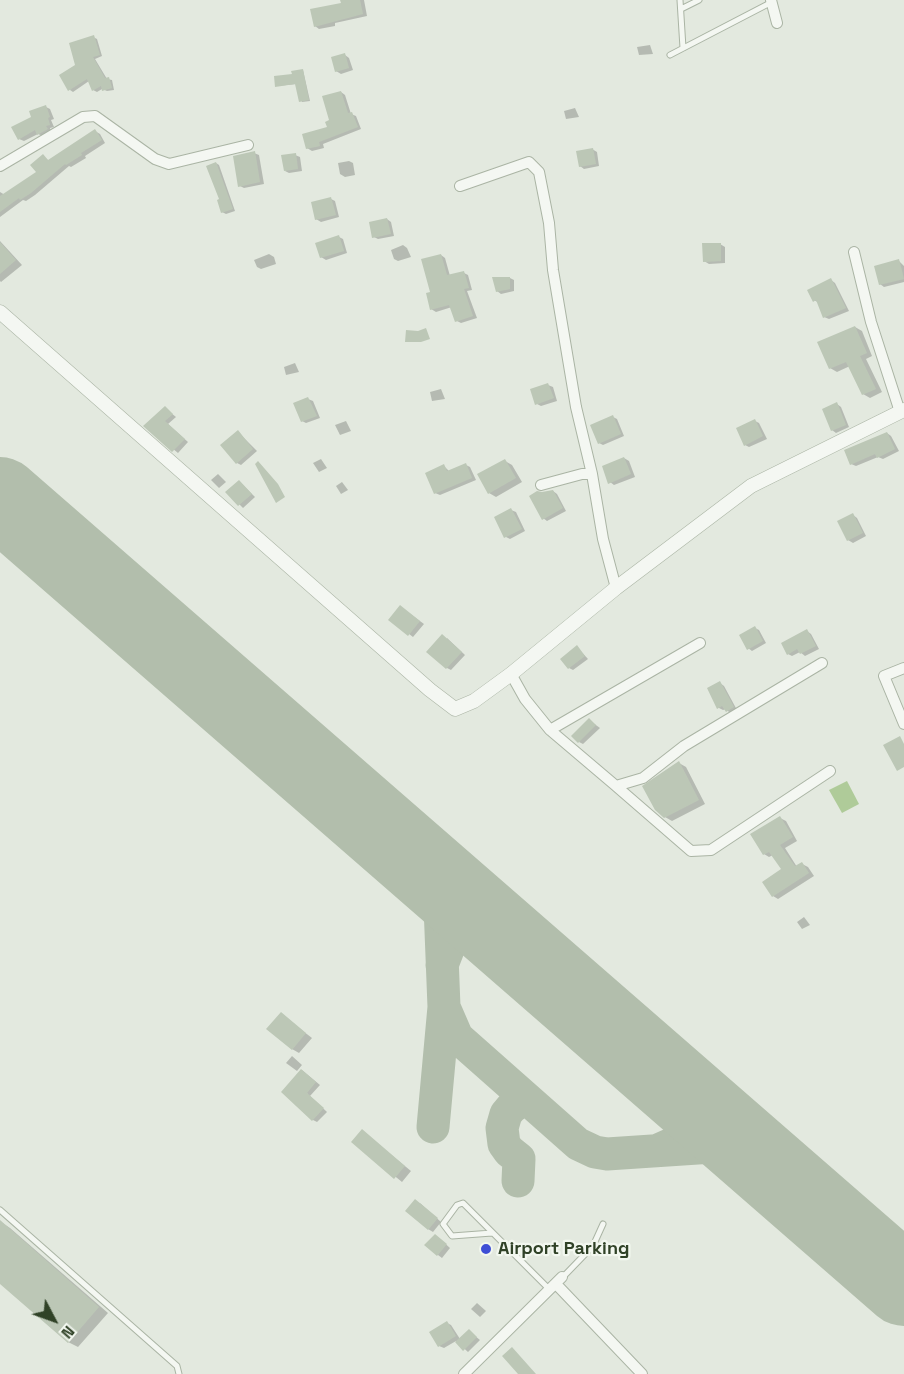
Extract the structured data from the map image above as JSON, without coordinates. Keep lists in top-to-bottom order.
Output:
{
  "places": ["Airport Parking"],
  "north": "bottom right"
}
